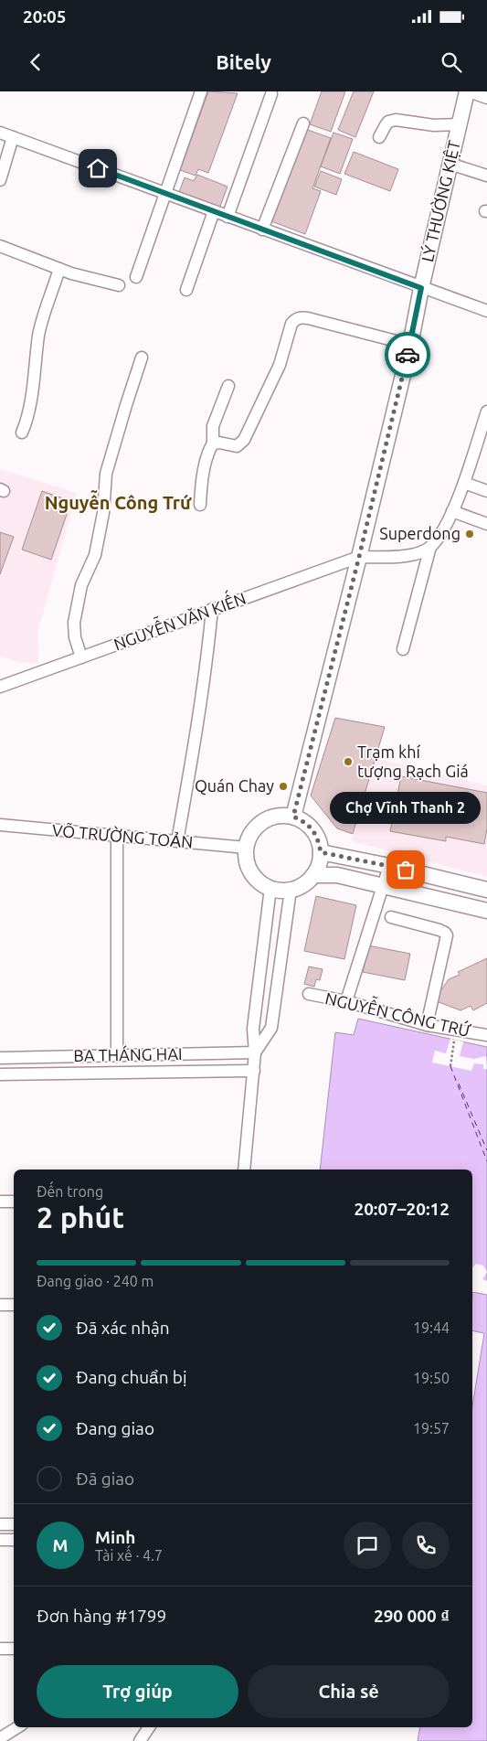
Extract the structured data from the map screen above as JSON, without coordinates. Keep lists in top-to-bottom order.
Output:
{
  "streets": {
    "main road": ["LÝ THƯỜNG KIỆT"],
    "street": [
      "NGUYỄN VĂN KIẾN",
      "VÕ TRƯỜNG TOẢN",
      "NGUYỄN CÔNG TRỨ",
      "BA THÁNG HAI"
    ]
  },
  "crossings": [
    ["LÝ THƯỜNG KIỆT", "NGUYỄN VĂN KIẾN"],
    ["LÝ THƯỜNG KIỆT", "VÕ TRƯỜNG TOẢN"]
  ],
  "districts": ["Nguyễn Công Trứ"],
  "places": [
    "Superdong",
    "Trạm khí tượng Rạch Giá",
    "Quán Chay",
    "Chợ Vĩnh Thanh 2"
  ],
  "page": {
    "status": "20:05",
    "header": "Bitely",
    "bubble": "Chợ Vĩnh Thanh 2",
    "heading": ["2 phút", "Đến trong", "20:07–20:12"],
    "panel": [
      "Minh",
      "Tài xế · 4.7",
      "Đơn hàng #1799",
      "290 000 ₫"
    ],
    "bar": "Đang giao · 240 m",
    "list": [
      ["Đã xác nhận", "19:44"],
      ["Đang chuẩn bị", "19:50"],
      ["Đang giao", "19:57"],
      "Đã giao"
    ],
    "round": "M",
    "buttons": ["Trợ giúp", "Chia sẻ"]
  }
}
